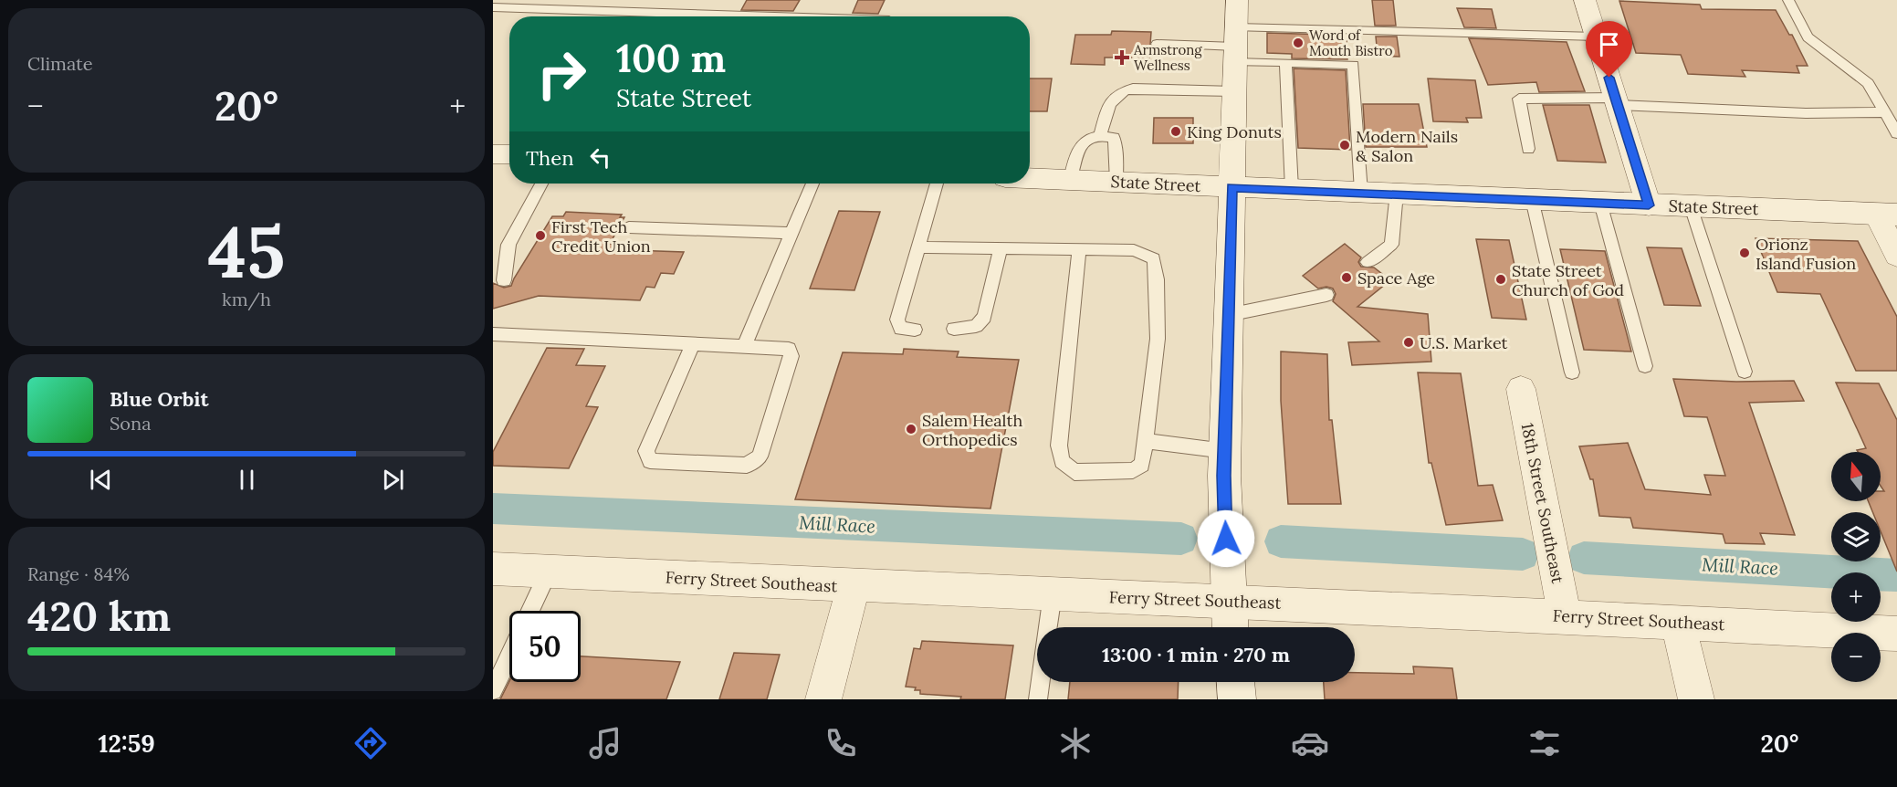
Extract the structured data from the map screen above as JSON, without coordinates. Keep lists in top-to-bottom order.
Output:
{
  "streets": {
    "main road": ["State Street"],
    "street": ["18th Street Southeast", "Ferry Street Southeast"]
  },
  "crossings": [
    ["18th Street Southeast", "Ferry Street Southeast"]
  ],
  "water": ["Mill Race"],
  "places": {
    "other": [
      "Word of Mouth Bistro",
      "King Donuts",
      "Modern Nails & Salon",
      "First Tech Credit Union",
      "Orionz Island Fusion",
      "Space Age",
      "State Street Church of God",
      "U.S. Market",
      "Salem Health Orthopedics"
    ],
    "health": ["Armstrong Wellness"]
  },
  "north": "top",
  "page": {
    "tile": [
      "Climate",
      ["45", "km/h"],
      ["Range · 84%", "420 km"]
    ],
    "turn": ["100 m", "State Street"],
    "heat": ["−", "20°", "+"],
    "then": "Then",
    "song": ["Blue Orbit", "Sona"],
    "map_buttons": ["+", "−"],
    "limit": "50",
    "trip": "13:00 · 1 min · 270 m",
    "tabs": ["12:59", "20°"]
  }
}
